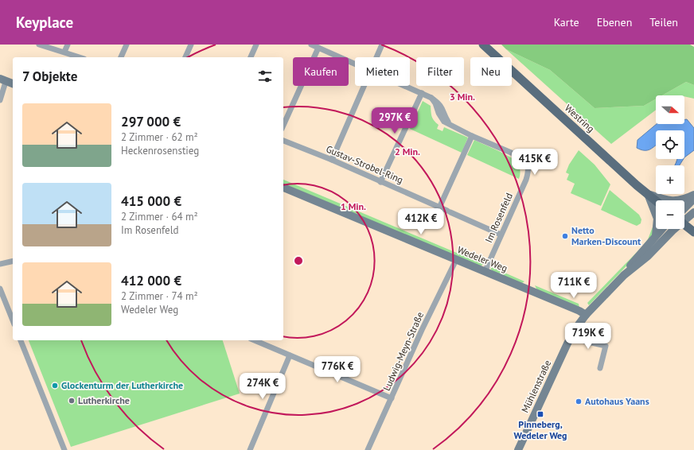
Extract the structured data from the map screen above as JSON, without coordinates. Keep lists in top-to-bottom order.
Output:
{
  "streets": {
    "main road": ["Westring", "Wedeler Weg", "Mühlenstraße"],
    "street": ["Gustav-Strobel-Ring", "Im Rosenfeld", "Ludwig-Meyn-Straße"]
  },
  "crossings": [
    ["Gustav-Strobel-Ring", "Im Rosenfeld"],
    ["Im Rosenfeld", "Wedeler Weg"],
    ["Wedeler Weg", "Ludwig-Meyn-Straße"],
    ["Wedeler Weg", "Mühlenstraße"]
  ],
  "places": {
    "other": [
      "Netto Marken-Discount",
      "Glockenturm der Lutherkirche",
      "Lutherkirche",
      "Autohaus Yaans"
    ],
    "transit": ["Pinneberg, Wedeler Weg"]
  },
  "north": "right",
  "page": {
    "header": "Keyplace",
    "nav": ["Karte", "Ebenen", "Teilen"],
    "chip": [
      "Kaufen",
      "Mieten",
      "Filter",
      "Neu"
    ],
    "heading": "7 Objekte",
    "map_buttons": ["+", "−"],
    "list": [
      {
        "name": "297 000 €",
        "note": "2 Zimmer · 62 m² · Heckenrosenstieg"
      },
      {
        "name": "415 000 €",
        "note": "2 Zimmer · 64 m² · Im Rosenfeld"
      },
      {
        "name": "412 000 €",
        "note": "2 Zimmer · 74 m² · Wedeler Weg"
      }
    ],
    "price": [
      "297K €",
      "415K €",
      "412K €",
      "711K €",
      "719K €",
      "776K €",
      "274K €"
    ]
  },
  "rings": ["3 Min.", "2 Min.", "1 Min."]
}
